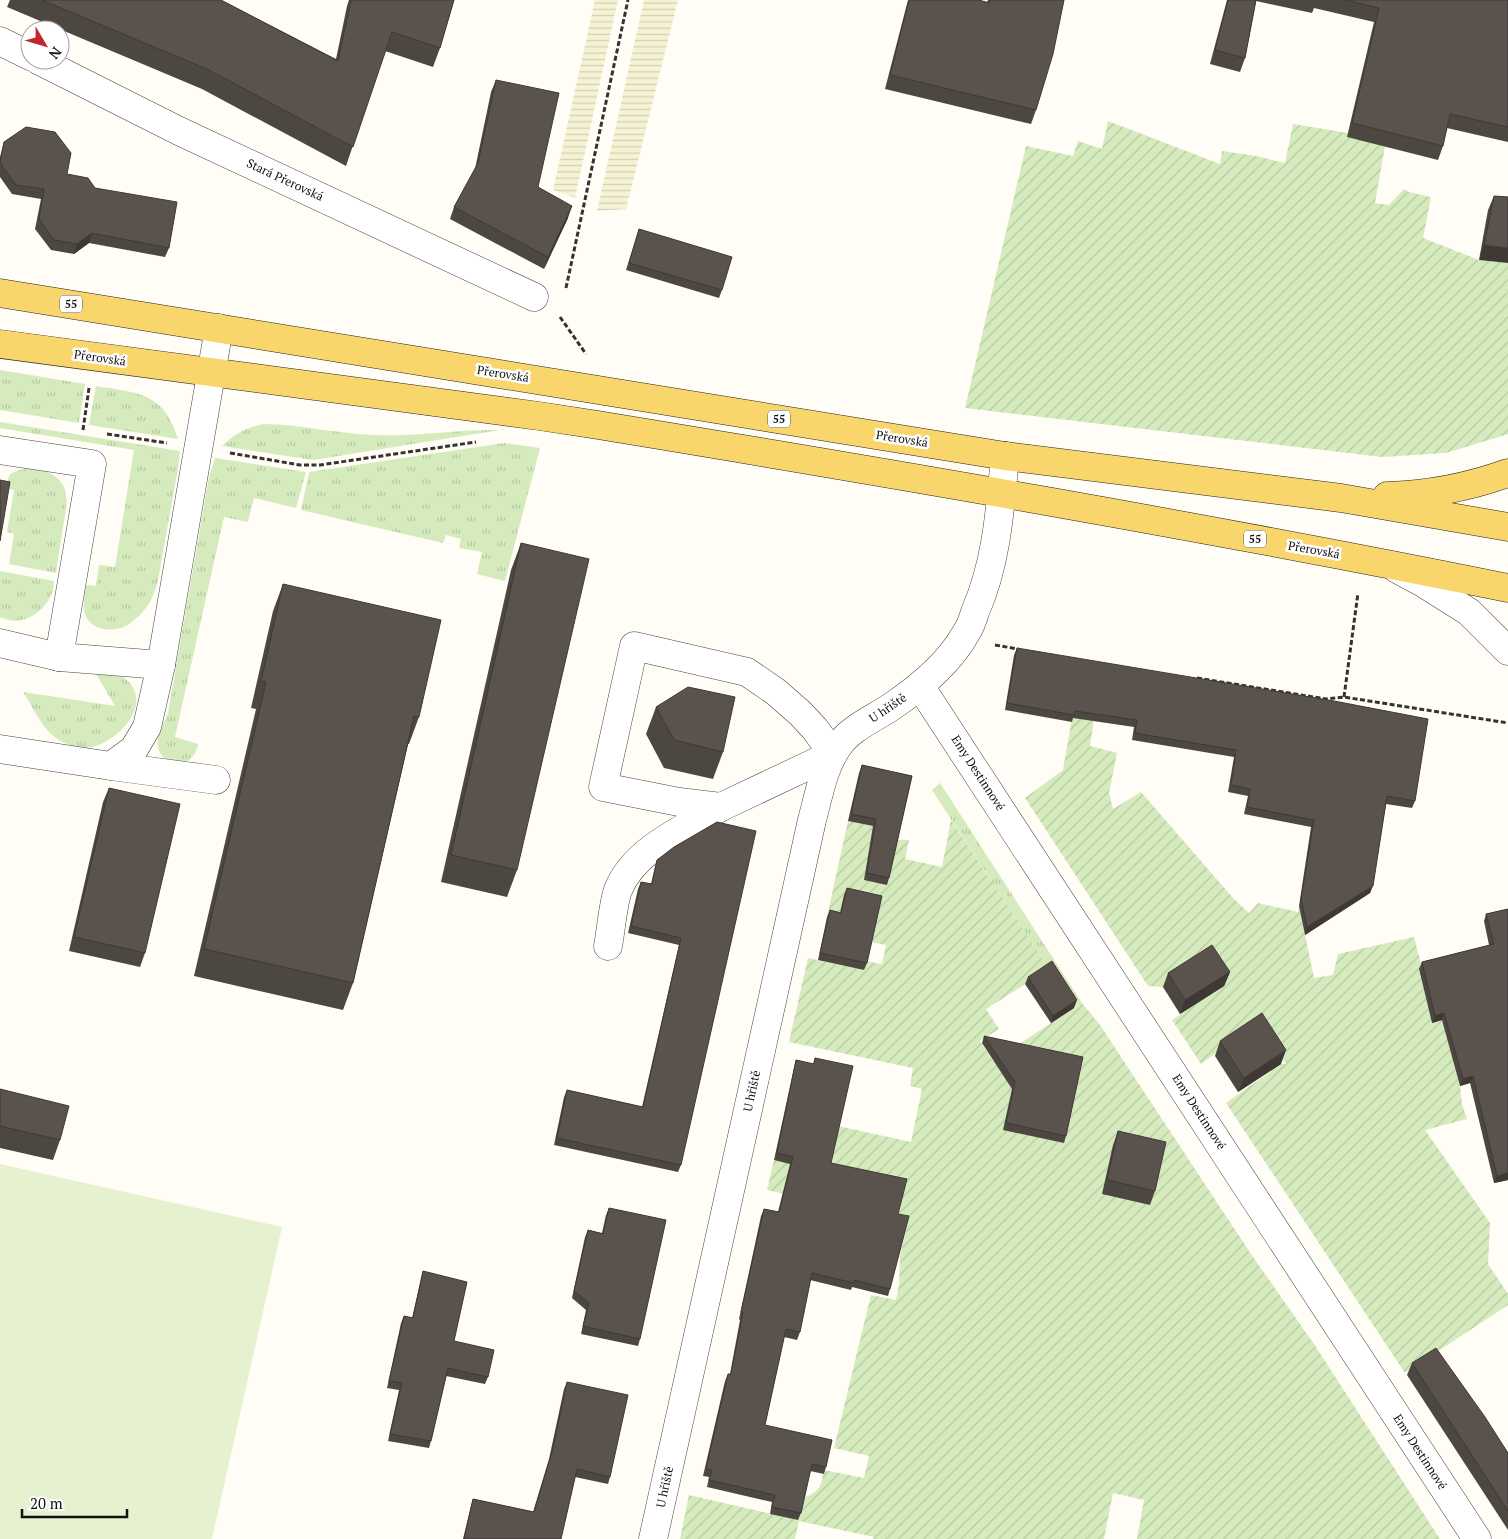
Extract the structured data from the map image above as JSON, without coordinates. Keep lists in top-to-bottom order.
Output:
{
  "streets": {
    "main road": ["55", "Přerovská"],
    "street": ["Stará Přerovská", "U hřiště", "Emy Destinnové"]
  },
  "crossings": [
    ["U hřiště", "Emy Destinnové"]
  ],
  "scale_bar": "20 m",
  "north": "bottom right"
}
